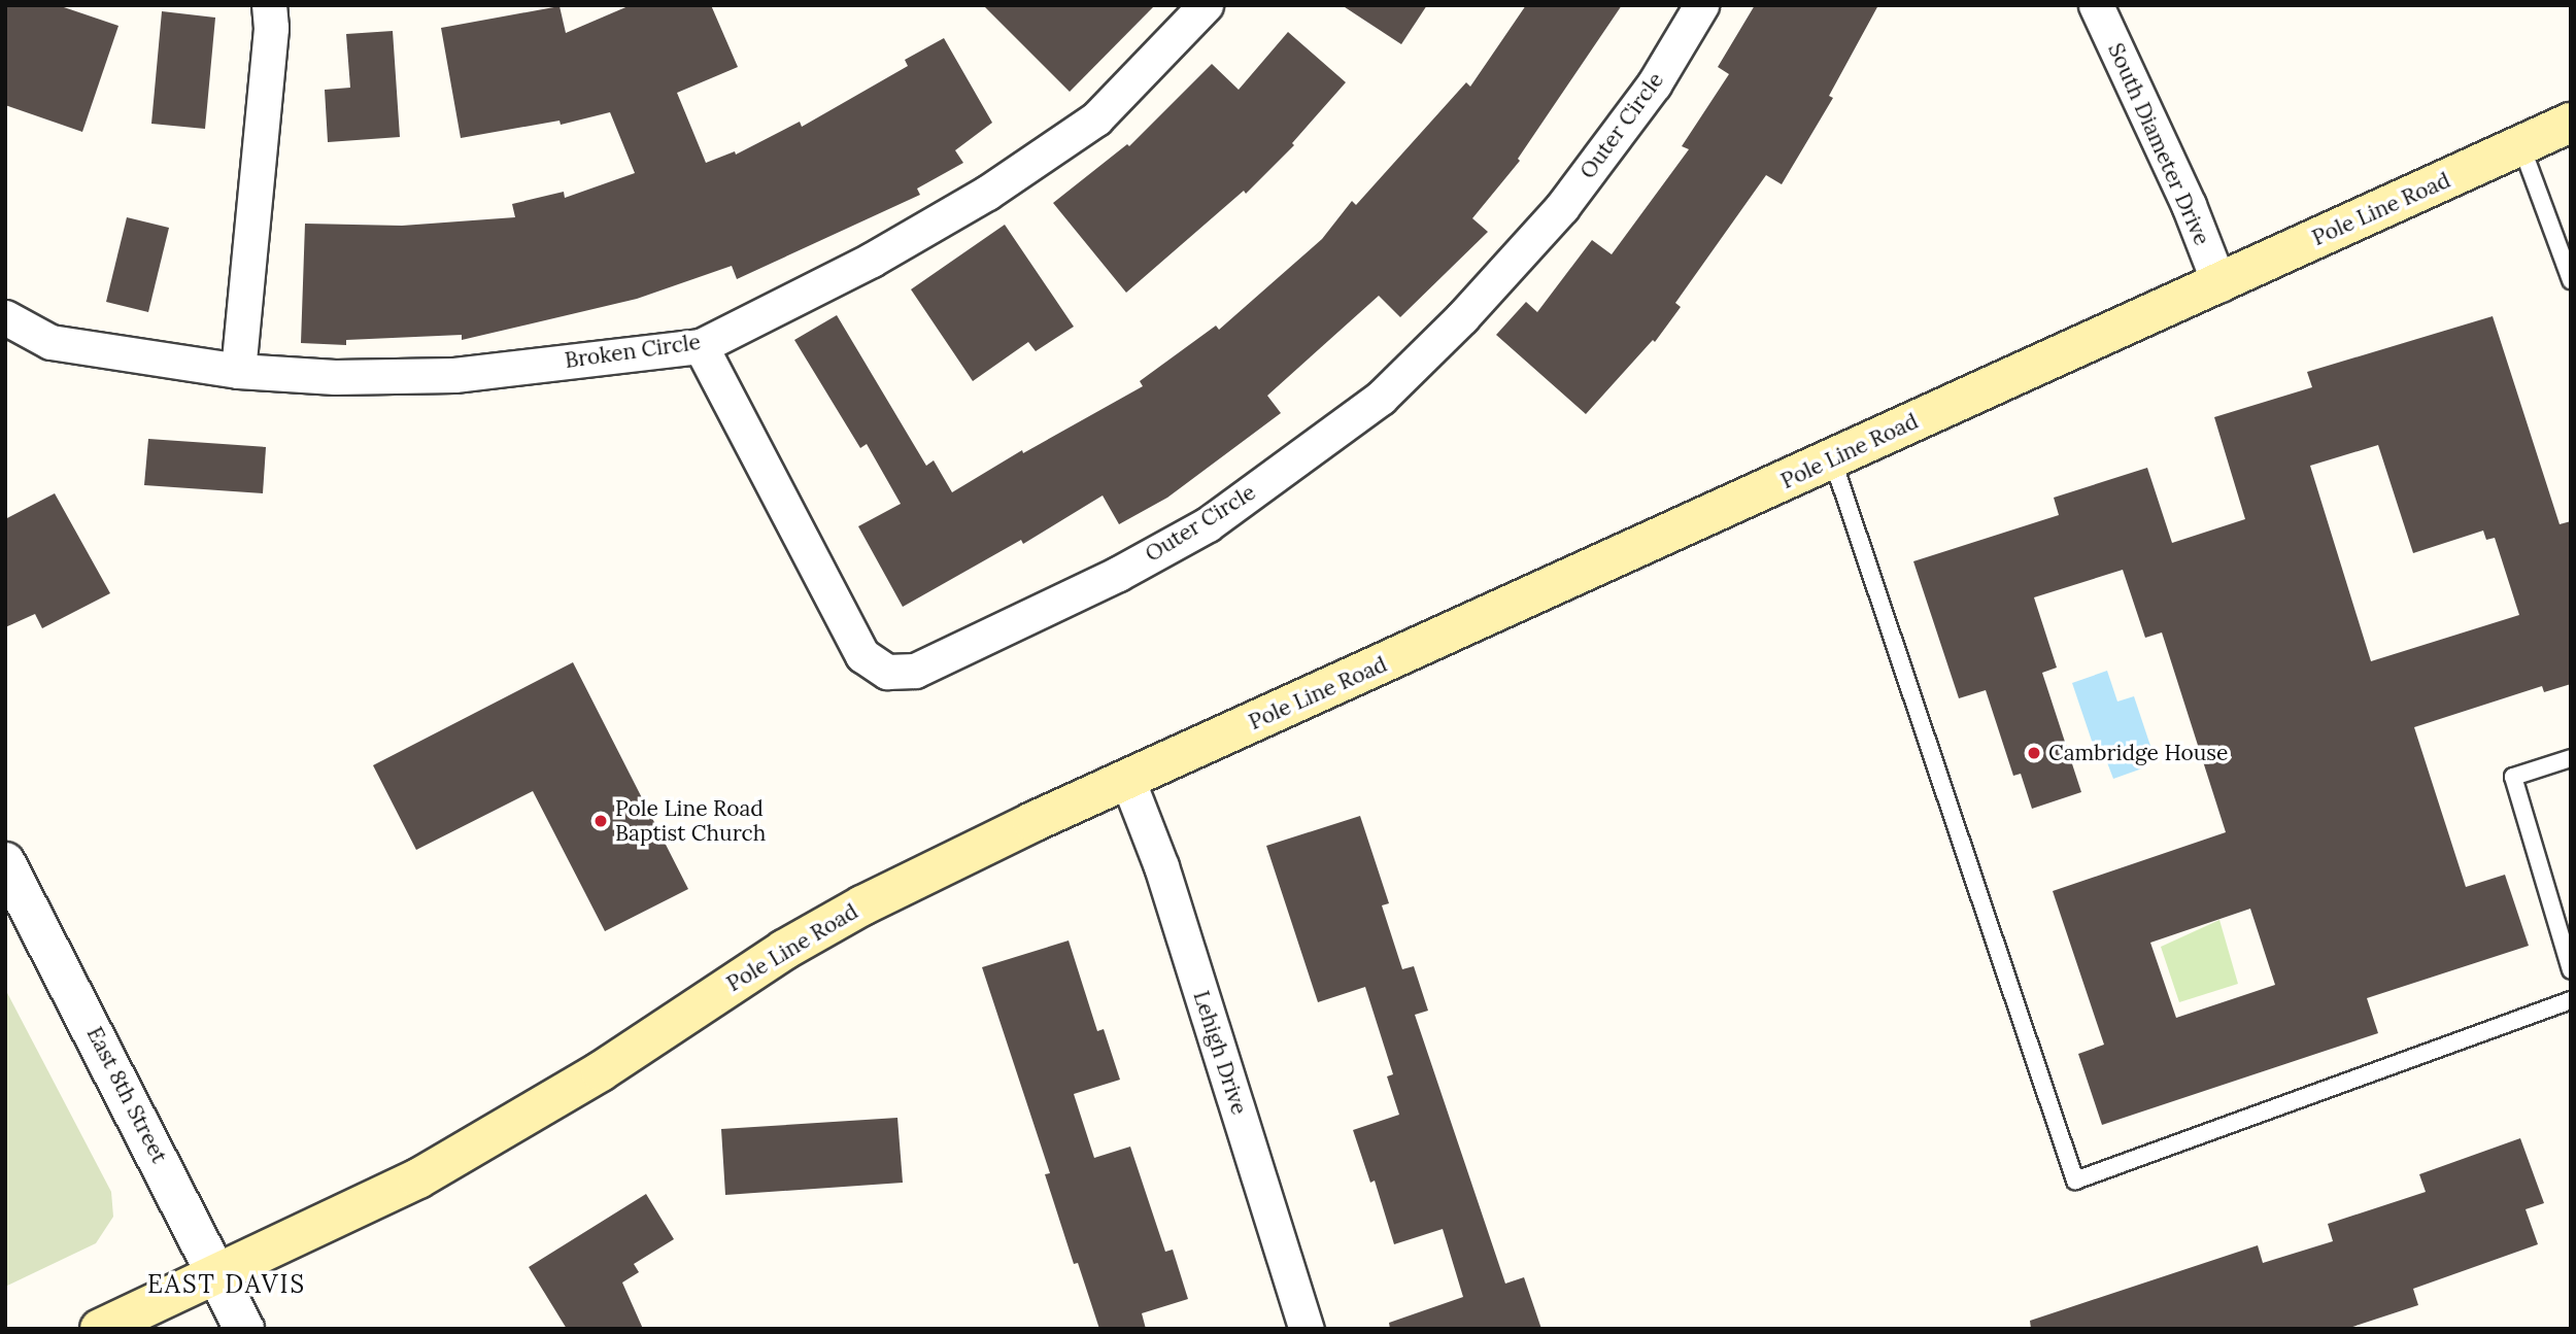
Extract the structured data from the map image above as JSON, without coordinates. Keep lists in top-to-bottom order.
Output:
{
  "streets": {
    "main road": ["Pole Line Road"],
    "street": [
      "Outer Circle",
      "South Diameter Drive",
      "Broken Circle",
      "Lehigh Drive",
      "East 8th Street"
    ]
  },
  "crossings": [
    ["Outer Circle", "Broken Circle"],
    ["South Diameter Drive", "Pole Line Road"],
    ["Pole Line Road", "Lehigh Drive"],
    ["Pole Line Road", "East 8th Street"]
  ],
  "districts": ["EAST DAVIS"],
  "places": ["Cambridge House", "Pole Line Road Baptist Church"]
}
